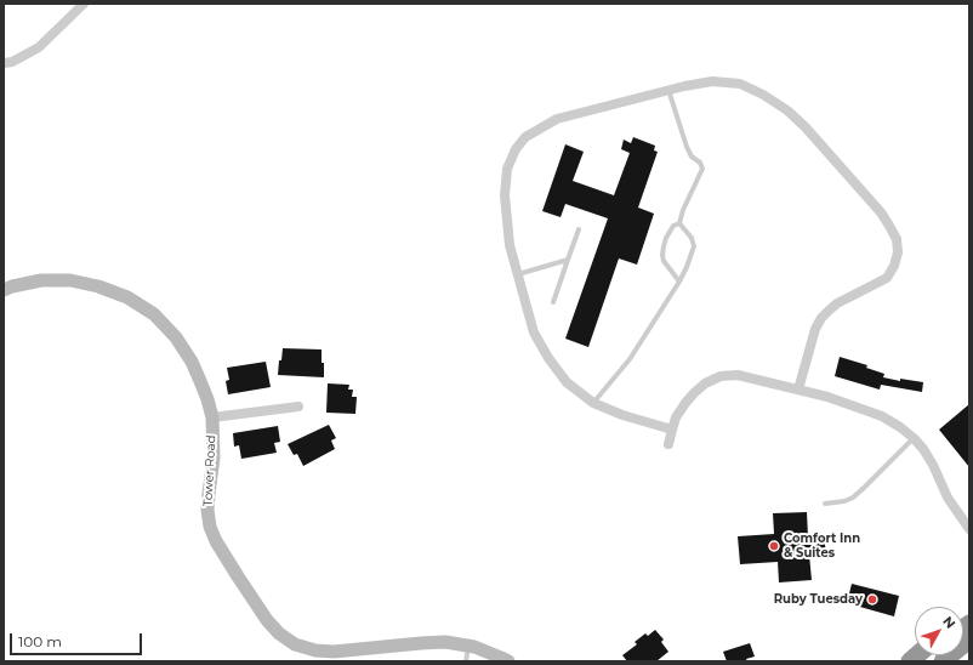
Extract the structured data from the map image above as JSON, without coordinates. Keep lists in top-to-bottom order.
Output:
{
  "streets": {
    "street": ["Tower Road"]
  },
  "places": ["Comfort Inn & Suites", "Ruby Tuesday"],
  "scale_bar": "100 m",
  "north": "top right"
}
